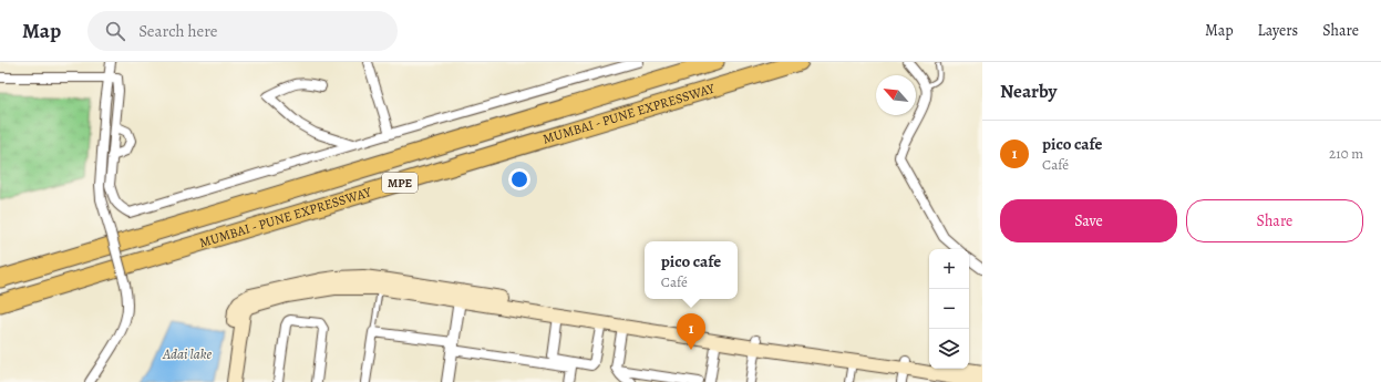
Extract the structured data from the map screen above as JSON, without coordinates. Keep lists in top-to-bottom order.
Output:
{
  "streets": {
    "highway": ["MUMBAI - PUNE EXPRESSWAY", "MPE"]
  },
  "water": ["Adai lake"],
  "north": "top left",
  "page": {
    "header": "Map",
    "search": "Search here",
    "nav": ["Map", "Layers", "Share"],
    "heading": "Nearby",
    "list": [
      {
        "mark": "1",
        "name": "pico cafe",
        "note": "Café",
        "value": "210 m"
      }
    ],
    "buttons": ["Save", "Share"],
    "popup": ["pico cafe", "Café"],
    "map_buttons": ["+", "−"],
    "pins": "1"
  }
}
